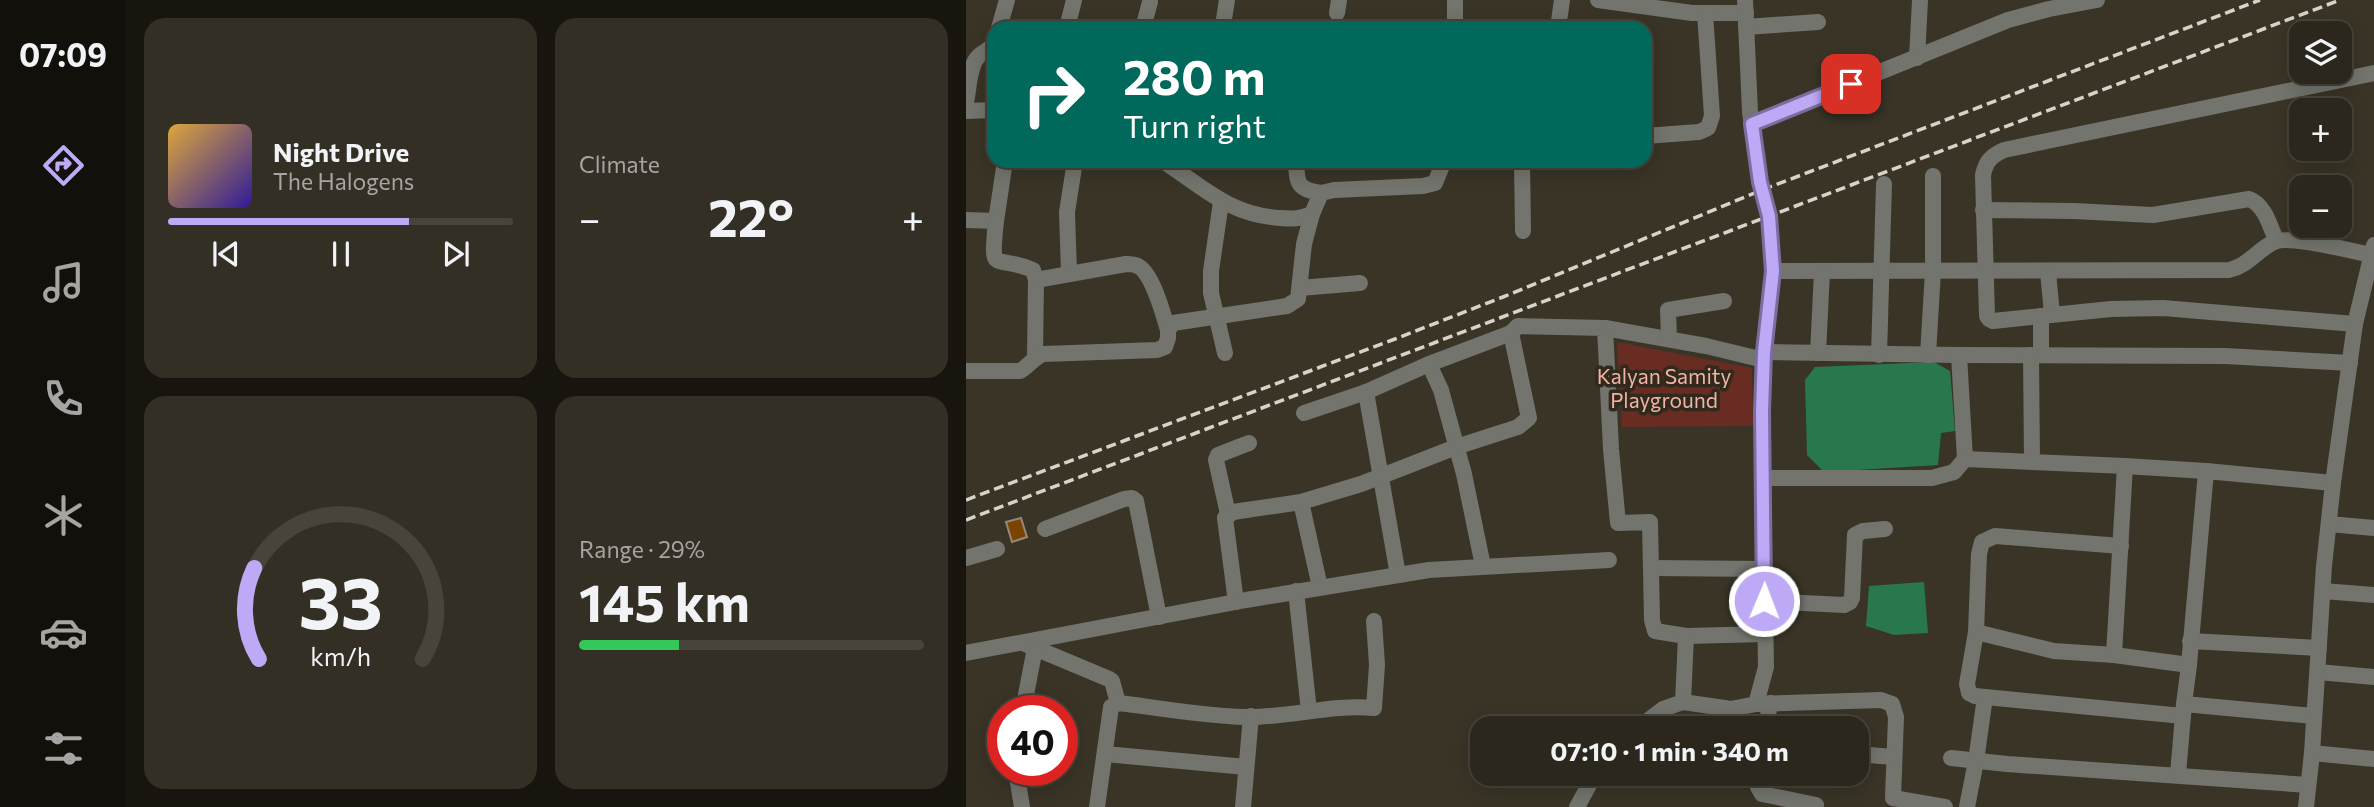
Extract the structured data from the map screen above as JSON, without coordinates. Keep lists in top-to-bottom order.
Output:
{
  "parks": ["Kalyan Samity Playground"],
  "page": {
    "tabs": "07:09",
    "tile": [
      "Climate",
      ["Range · 29%", "145 km"]
    ],
    "map_buttons": ["+", "−"],
    "turn": ["280 m", "Turn right"],
    "song": ["Night Drive", "The Halogens"],
    "heat": ["−", "22°", "+"],
    "limit": "40",
    "trip": "07:10 · 1 min · 340 m",
    "gauge": ["33", "km/h"]
  }
}
